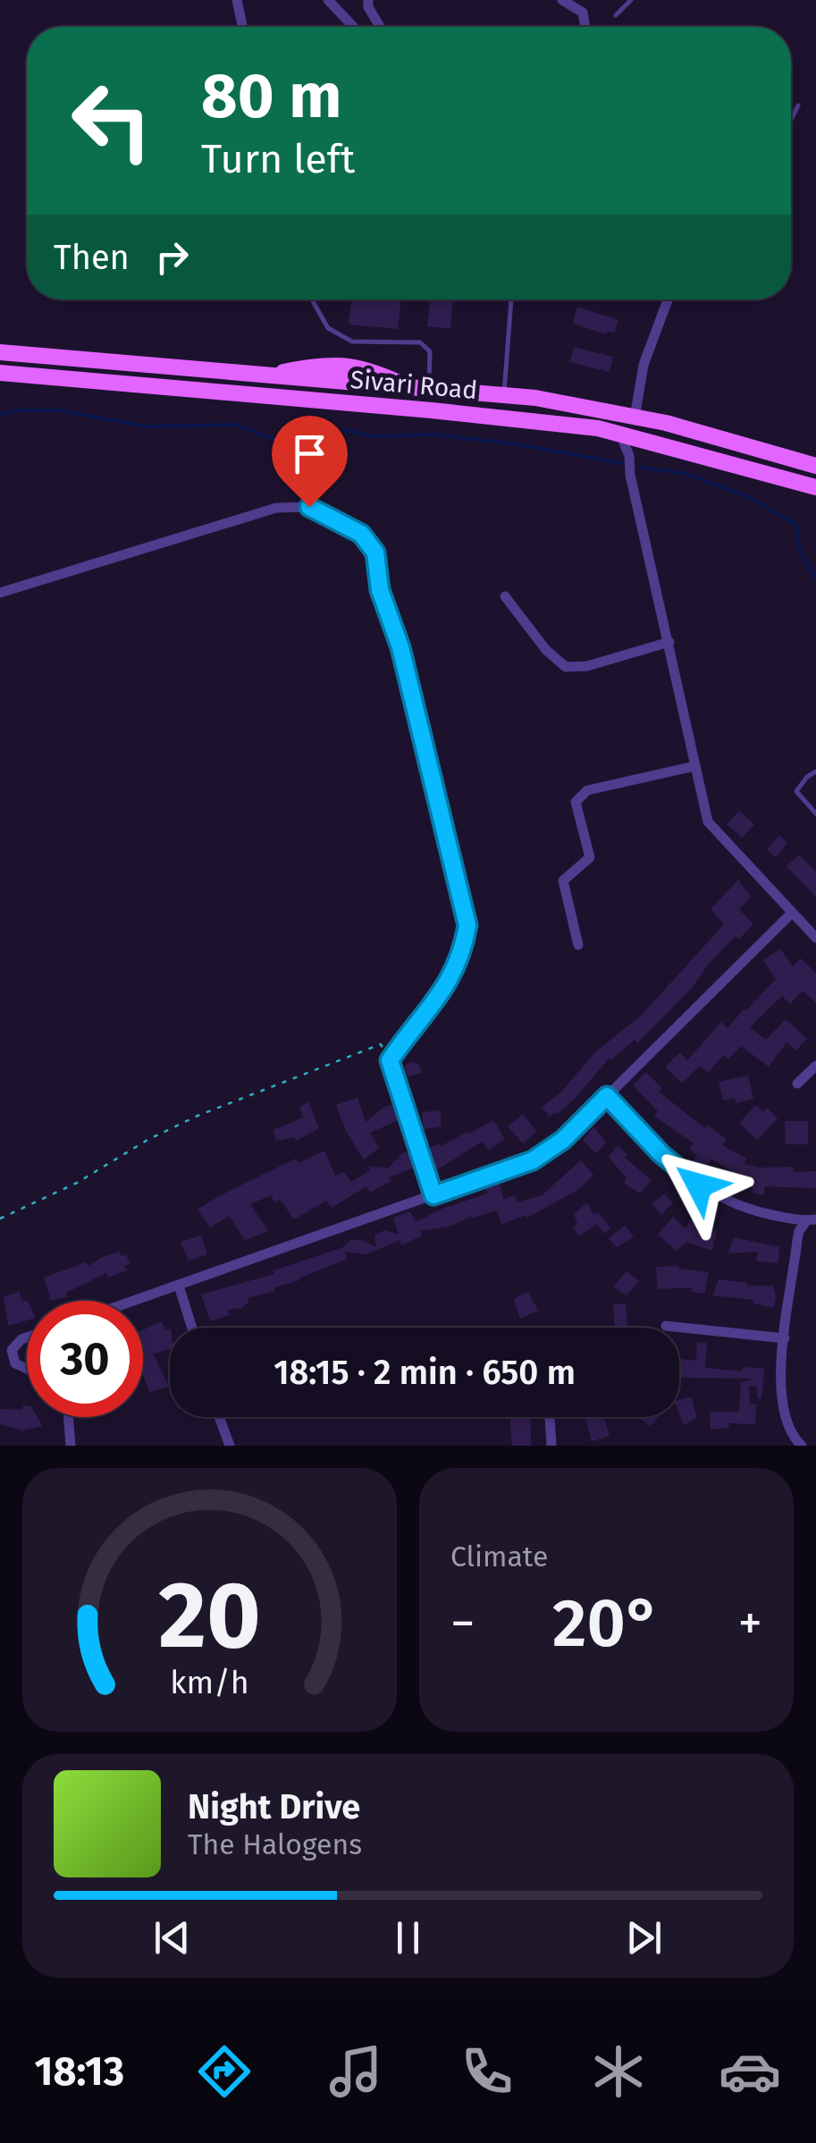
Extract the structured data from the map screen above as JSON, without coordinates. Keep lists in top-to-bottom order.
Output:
{
  "streets": {
    "main road": ["Sivari Road"]
  },
  "page": {
    "turn": ["80 m", "Turn left"],
    "then": "Then",
    "limit": "30",
    "trip": "18:15 · 2 min · 650 m",
    "tile": "Climate",
    "heat": ["−", "20°", "+"],
    "song": ["Night Drive", "The Halogens"],
    "tabs": "18:13",
    "gauge": ["20", "km/h"]
  }
}
